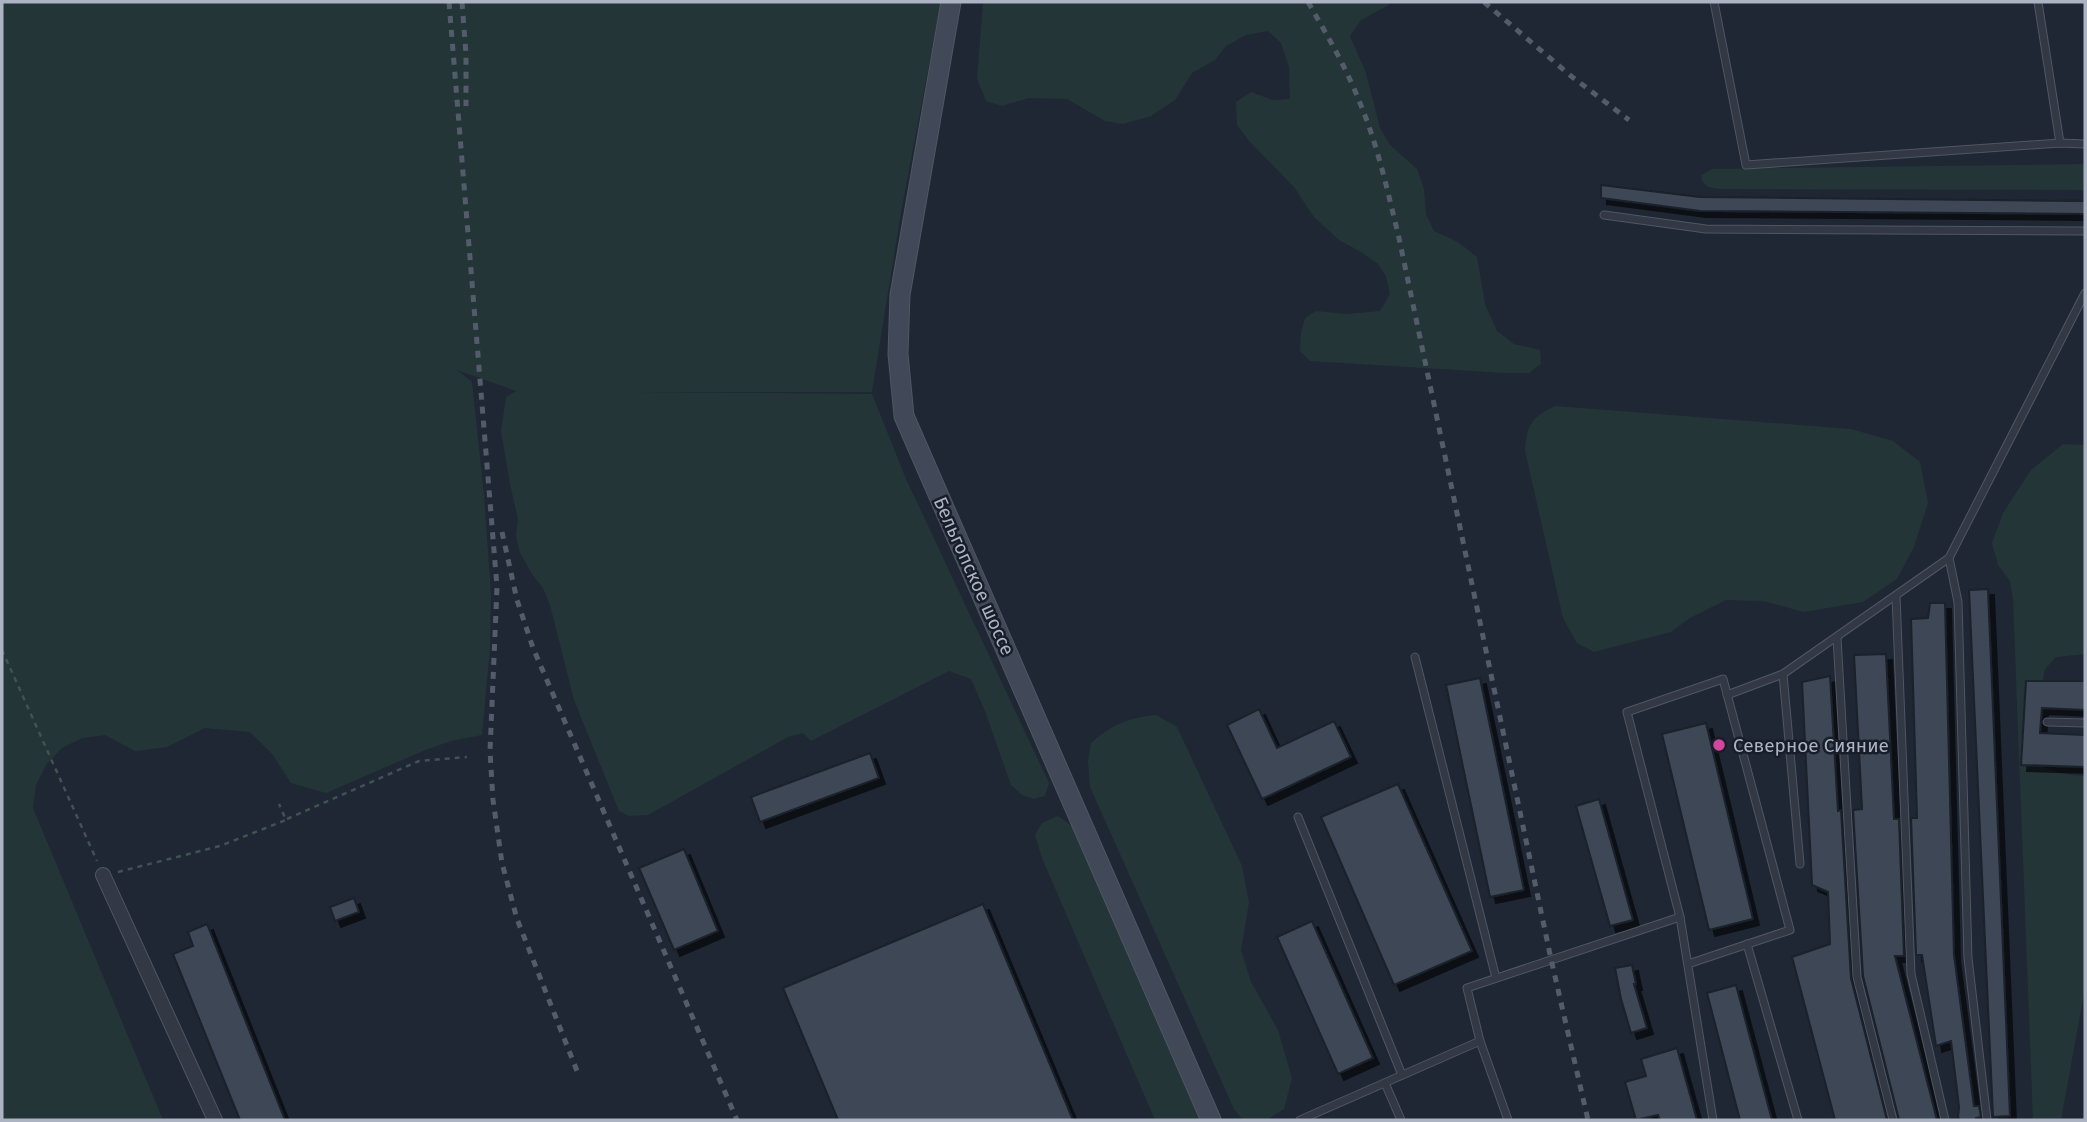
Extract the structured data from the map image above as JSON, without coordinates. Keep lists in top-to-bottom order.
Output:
{
  "streets": {
    "street": ["Бельгопское шоссе"]
  },
  "places": ["Северное Сияние"]
}
